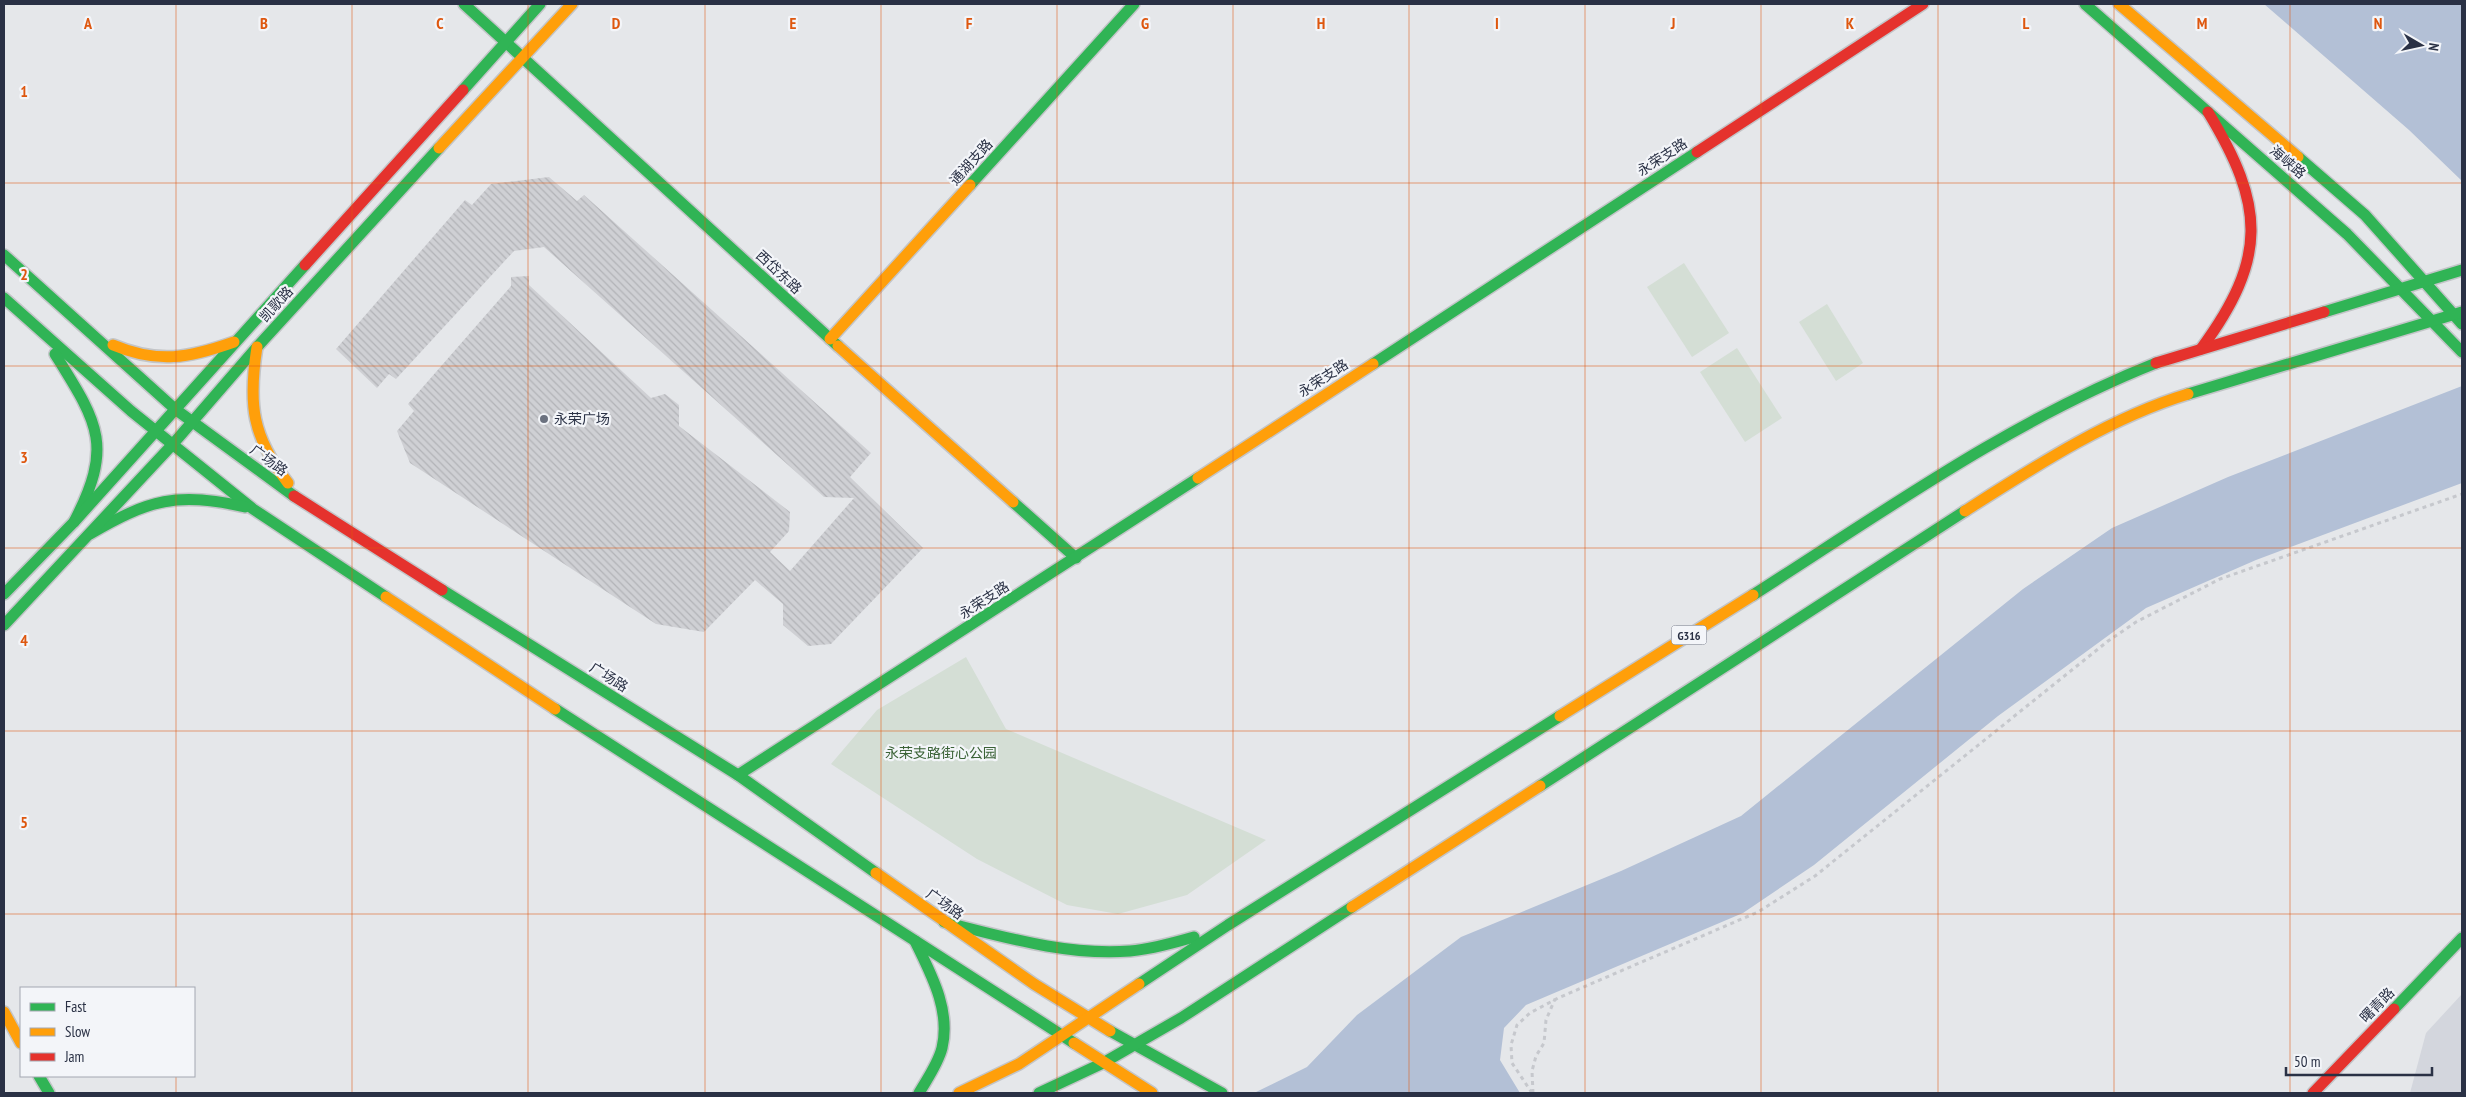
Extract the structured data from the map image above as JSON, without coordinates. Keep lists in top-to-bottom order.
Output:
{
  "streets": {
    "main road": [
      "永荣支路",
      "通湖支路",
      "海峡路",
      "西岱东路",
      "凯歌路",
      "广场路",
      "G316",
      "曙青路"
    ]
  },
  "crossings": [
    ["永荣支路", "西岱东路"],
    ["永荣支路", "广场路"],
    ["通湖支路", "西岱东路"],
    ["海峡路", "G316"],
    ["西岱东路", "凯歌路"],
    ["凯歌路", "广场路"],
    ["广场路", "G316"]
  ],
  "parks": ["永荣支路街心公园"],
  "places": ["永荣广场"],
  "legend": ["Fast", "Slow", "Jam"],
  "scale_bar": "50 m",
  "north": "right",
  "grid": {
    "columns": [
      "A",
      "B",
      "C",
      "D",
      "E",
      "F",
      "G",
      "H",
      "I",
      "J",
      "K",
      "L",
      "M",
      "N"
    ],
    "rows": [
      "1",
      "2",
      "3",
      "4",
      "5"
    ]
  }
}
